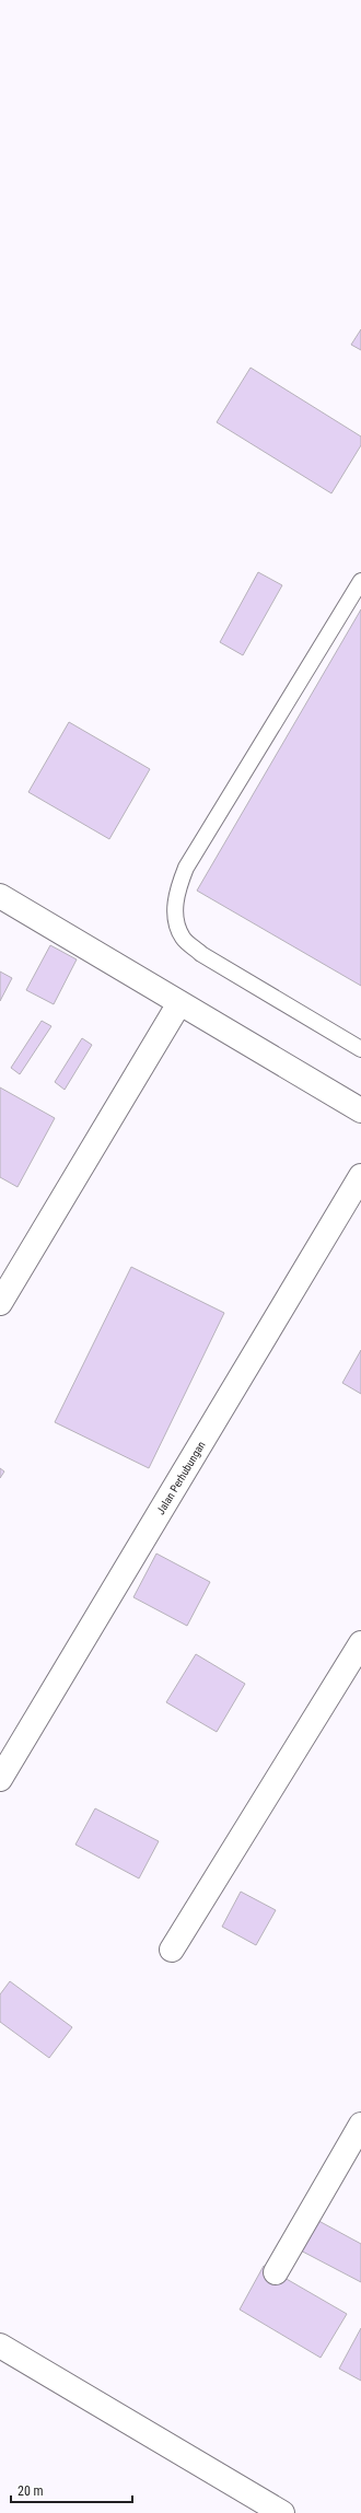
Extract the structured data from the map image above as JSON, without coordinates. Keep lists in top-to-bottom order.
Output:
{
  "streets": {
    "street": ["Jalan Perhubungan"]
  },
  "scale_bar": "20 m"
}
